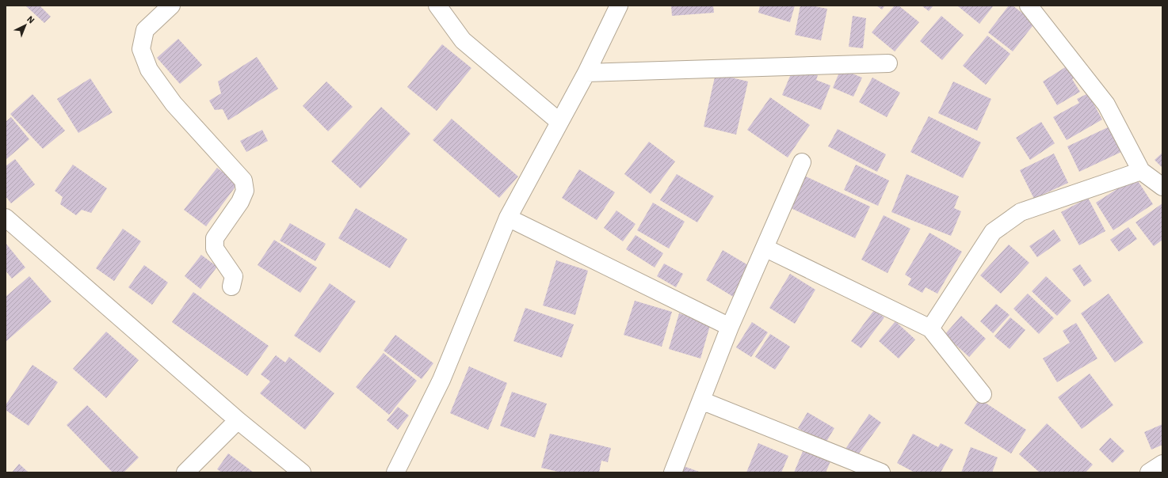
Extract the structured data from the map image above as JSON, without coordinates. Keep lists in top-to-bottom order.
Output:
{
  "north": "top right"
}
